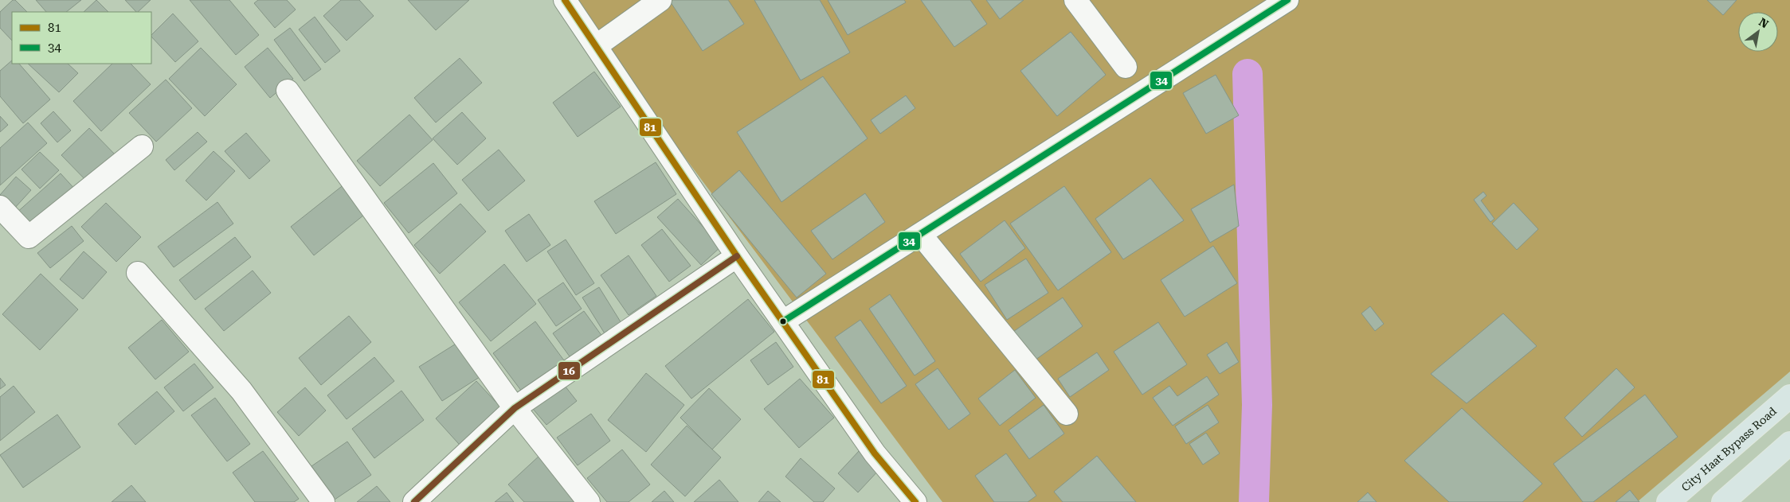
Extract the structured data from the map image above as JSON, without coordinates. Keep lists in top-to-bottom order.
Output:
{
  "streets": {
    "main road": ["City Haat Bypass Road"]
  },
  "lines": ["transit line 81", "transit line 34", "transit line 16"],
  "legend": ["81", "34"],
  "north": "top right"
}
